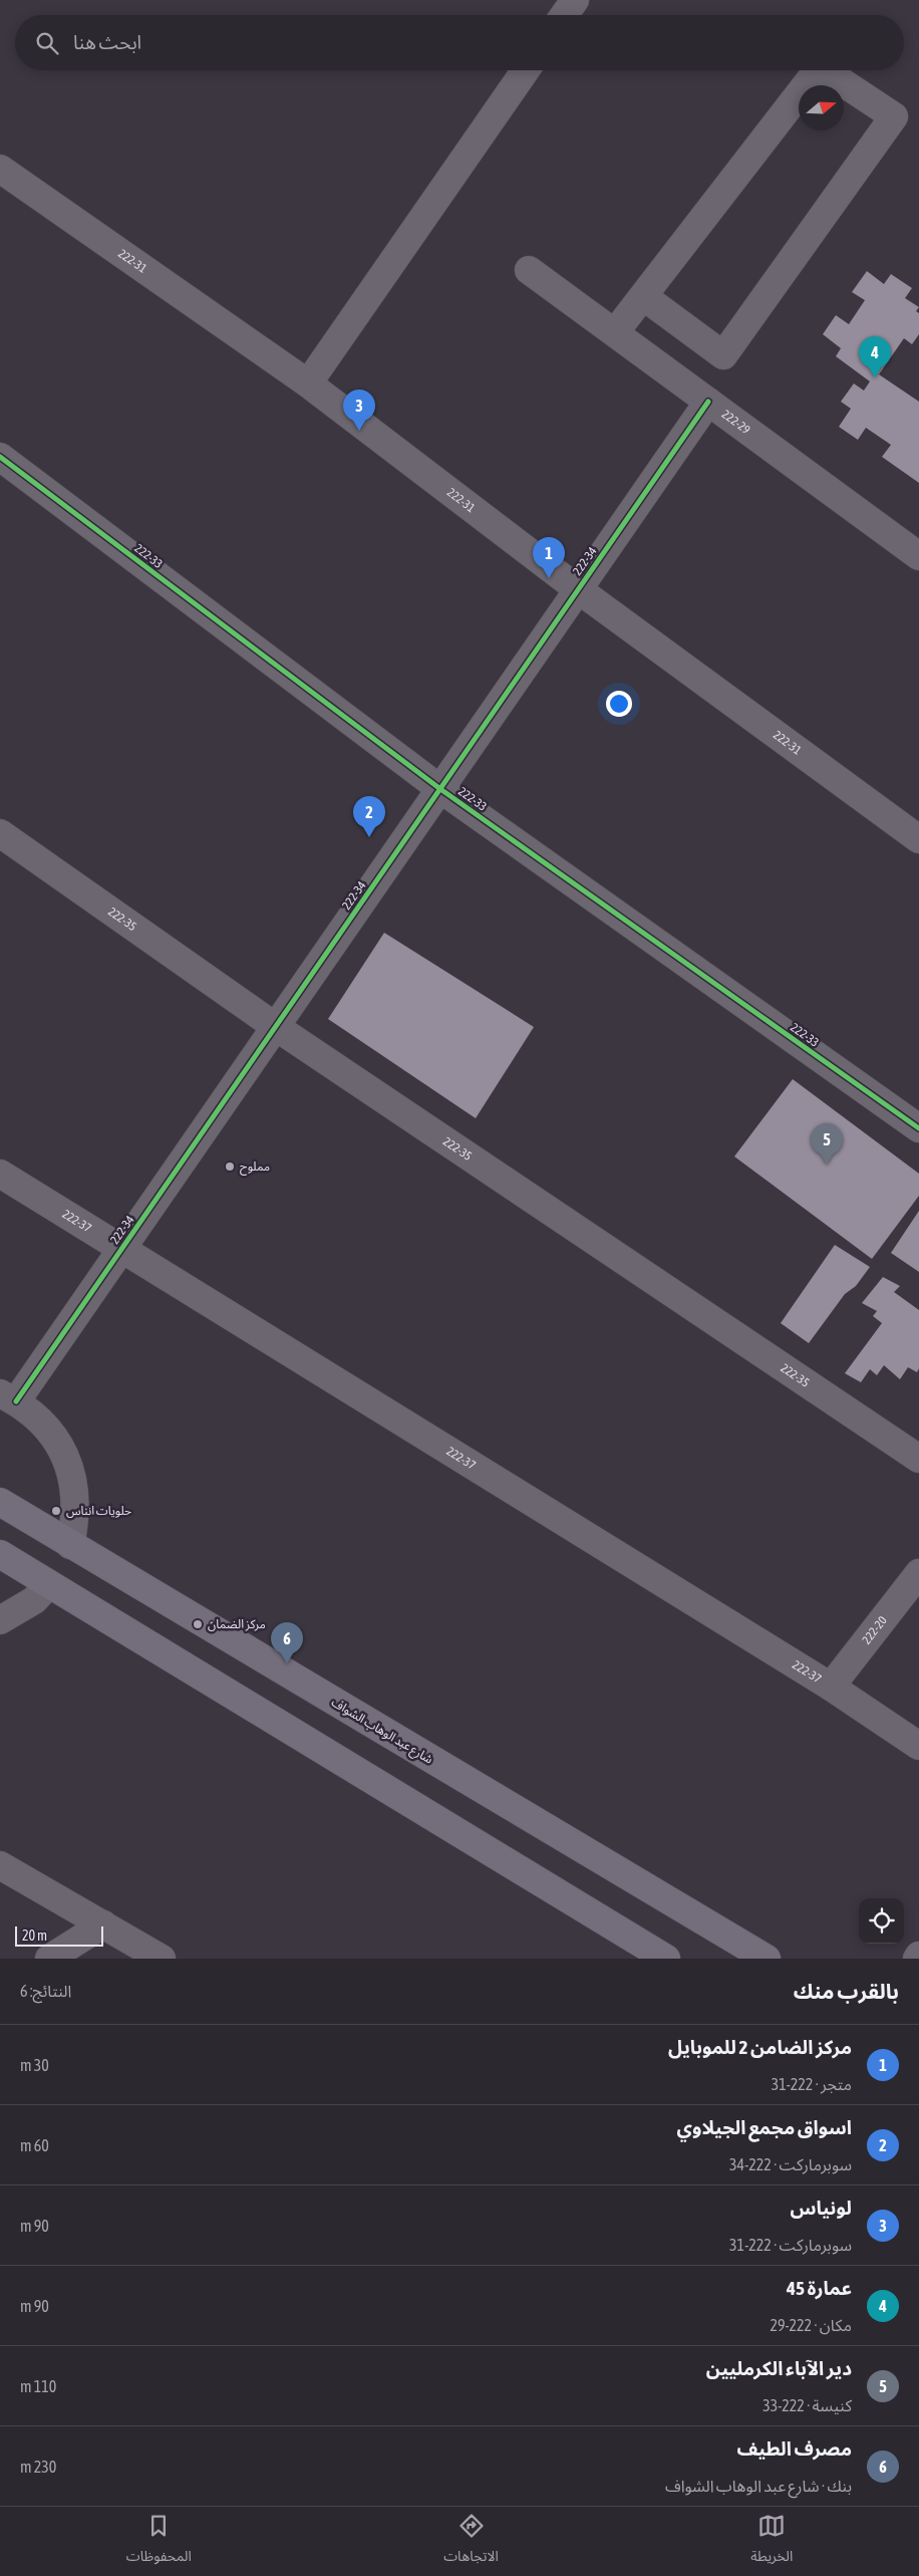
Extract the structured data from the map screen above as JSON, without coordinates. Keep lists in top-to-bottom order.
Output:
{
  "streets": {
    "main road": ["شارع عبد الوهاب الشواف"],
    "street": [
      "222-31",
      "222-29",
      "222-33",
      "222-34",
      "222-35",
      "222-37",
      "222-20"
    ]
  },
  "crossings": [
    ["222-31", "222-34"],
    ["222-29", "222-34"],
    ["222-33", "222-34"],
    ["222-34", "222-35"],
    ["222-34", "222-37"],
    ["222-37", "222-20"]
  ],
  "places": ["مملوح", "حلويات انناس", "مركز الضمان"],
  "scale_bar": "20 m",
  "north": "right",
  "page": {
    "search": "ابحث هنا",
    "pins": [
      "4",
      "3",
      "1",
      "2",
      "5",
      "6"
    ],
    "scale": "20 m",
    "heading": ["بالقرب منك", "النتائج: 6"],
    "list": [
      {
        "mark": "1",
        "name": "مركز الضامن 2 للموبايل",
        "note": "متجر · 222-31",
        "value": "30 m"
      },
      {
        "mark": "2",
        "name": "اسواق مجمع الجيلاوي",
        "note": "سوبرماركت · 222-34",
        "value": "60 m"
      },
      {
        "mark": "3",
        "name": "لونياس",
        "note": "سوبرماركت · 222-31",
        "value": "90 m"
      },
      {
        "mark": "4",
        "name": "عمارة 45",
        "note": "مكان · 222-29",
        "value": "90 m"
      },
      {
        "mark": "5",
        "name": "دير الآباء الكرمليين",
        "note": "كنيسة · 222-33",
        "value": "110 m"
      },
      {
        "mark": "6",
        "name": "مصرف الطيف",
        "note": "بنك · شارع عبد الوهاب الشواف",
        "value": "230 m"
      }
    ],
    "nav": ["الخريطة", "الاتجاهات", "المحفوظات"]
  }
}
